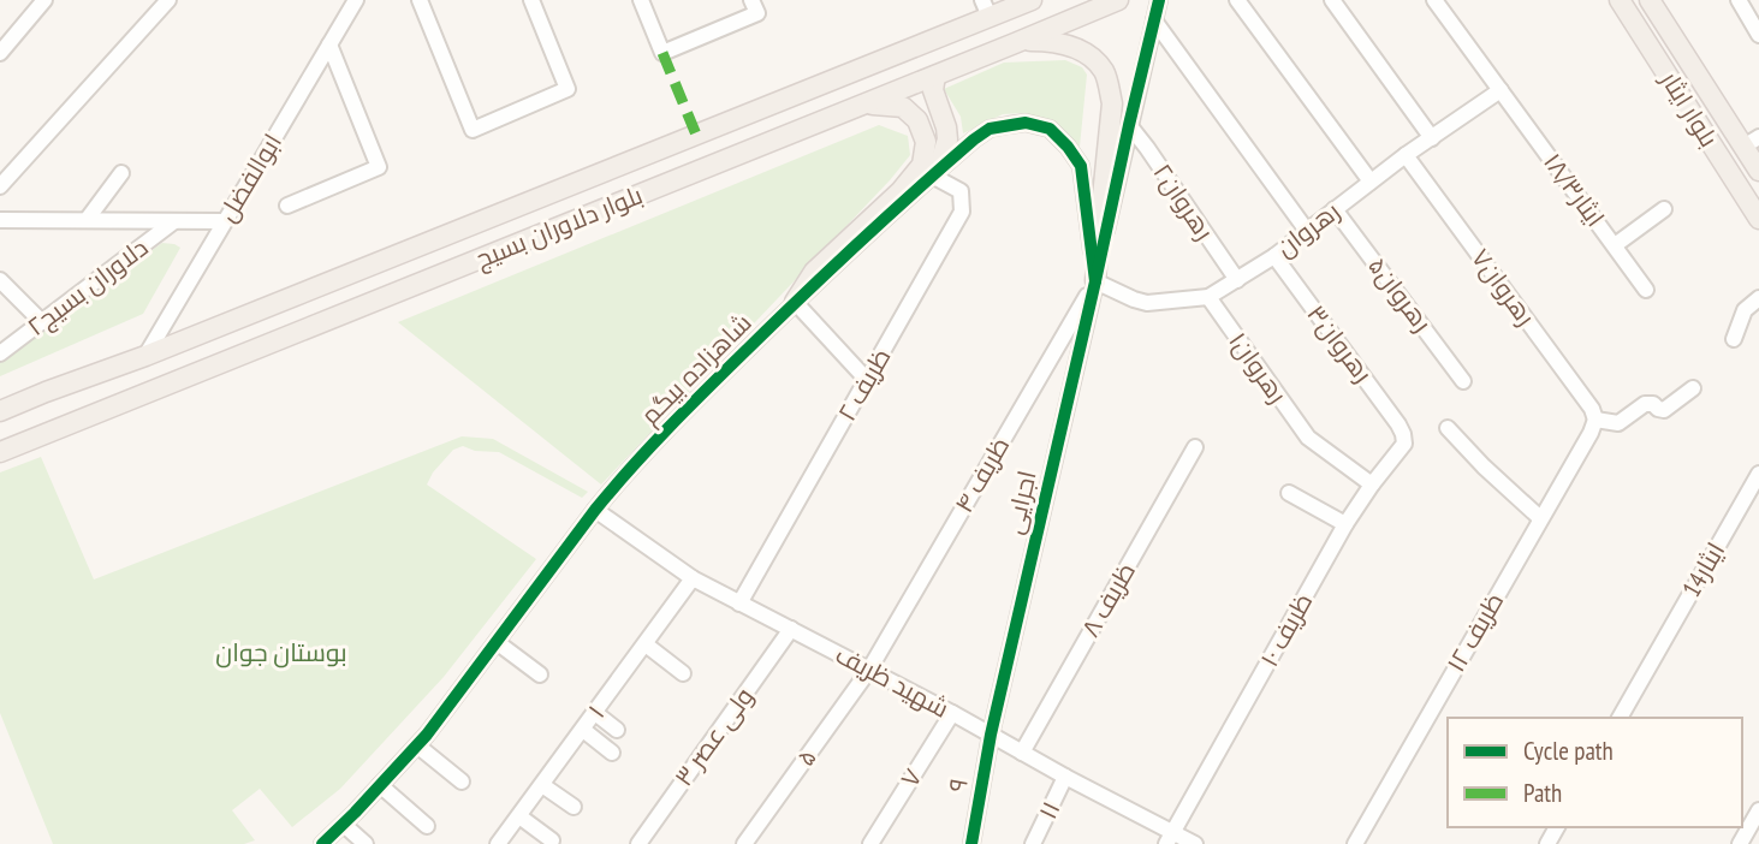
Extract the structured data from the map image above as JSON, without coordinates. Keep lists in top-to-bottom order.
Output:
{
  "streets": {
    "main road": ["بلوار ایثار", "بلوار دلاوران بسیج"],
    "street": [
      "ابوالفضل",
      "ایثار۱۸/۳",
      "رهروان۲",
      "رهروان",
      "دلاوران بسیج۲",
      "رهروان۷",
      "رهروان۵",
      "رهروان۳",
      "رهروان۱",
      "شاهزاده بیگم",
      "ظریف ۲",
      "ظریف ۴",
      "اجرایی",
      "ایثار14",
      "ظریف ۸",
      "ظریف ۱۰",
      "ظریف ۱۲",
      "شهید ظریف",
      "۱",
      "ولی عصر ۳",
      "۵",
      "۷",
      "۹",
      "۱۱"
    ]
  },
  "crossings": [
    ["ابوالفضل", "بلوار دلاوران بسیج"],
    ["ایثار۱۸/۳", "رهروان"],
    ["رهروان۲", "رهروان"],
    ["رهروان۲", "اجرایی"],
    ["رهروان", "رهروان۷"],
    ["رهروان", "رهروان۵"],
    ["رهروان", "رهروان۳"],
    ["رهروان", "رهروان۱"],
    ["رهروان", "شاهزاده بیگم"],
    ["رهروان", "ظریف ۴"],
    ["رهروان", "اجرایی"],
    ["رهروان۷", "ظریف ۱۲"],
    ["رهروان۳", "ظریف ۱۰"],
    ["رهروان۱", "ظریف ۱۰"],
    ["شاهزاده بیگم", "ظریف ۲"],
    ["شاهزاده بیگم", "ظریف ۴"],
    ["شاهزاده بیگم", "اجرایی"],
    ["شاهزاده بیگم", "شهید ظریف"],
    ["ظریف ۲", "شهید ظریف"],
    ["ظریف ۴", "اجرایی"],
    ["ظریف ۴", "شهید ظریف"],
    ["ظریف ۴", "۵"],
    ["اجرایی", "شهید ظریف"],
    ["اجرایی", "۹"],
    ["ظریف ۸", "شهید ظریف"],
    ["ظریف ۱۰", "شهید ظریف"],
    ["شهید ظریف", "۱"],
    ["شهید ظریف", "ولی عصر ۳"],
    ["شهید ظریف", "۵"],
    ["شهید ظریف", "۷"],
    ["شهید ظریف", "۹"],
    ["شهید ظریف", "۱۱"]
  ],
  "parks": ["بوستان جوان"],
  "legend": ["Cycle path", "Path"]
}
